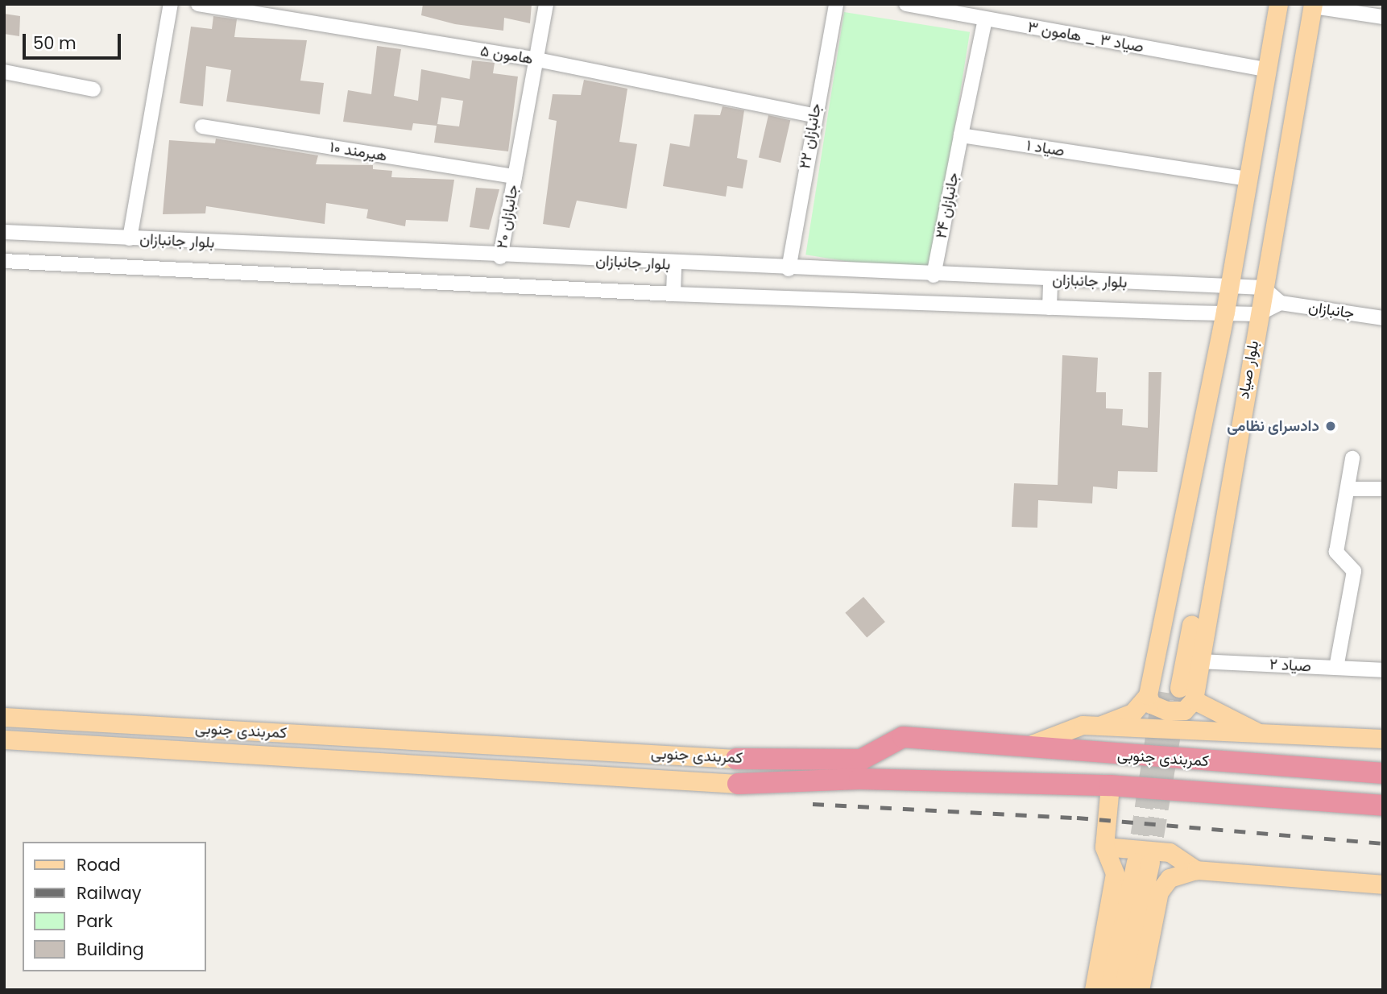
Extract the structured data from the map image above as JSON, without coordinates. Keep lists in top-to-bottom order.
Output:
{
  "streets": {
    "highway": ["کمربندی جنوبی"],
    "main road": ["بلوار صیاد"],
    "street": [
      "صیاد ۳ _ هامون ۳",
      "هامون ۵",
      "جانبازان ۲۲",
      "صیاد ۱",
      "هیرمند ۱۰",
      "جانبازان ۲۴",
      "جانبازان ۲۰",
      "بلوار جانبازان",
      "جانبازان",
      "صیاد ۲"
    ]
  },
  "crossings": [
    ["هامون ۵", "جانبازان ۲۲"],
    ["هامون ۵", "جانبازان ۲۰"],
    ["جانبازان ۲۲", "بلوار جانبازان"],
    ["صیاد ۱", "جانبازان ۲۴"],
    ["هیرمند ۱۰", "جانبازان ۲۰"],
    ["جانبازان ۲۴", "بلوار جانبازان"],
    ["جانبازان ۲۰", "بلوار جانبازان"],
    ["بلوار جانبازان", "بلوار صیاد"],
    ["بلوار صیاد", "صیاد ۲"]
  ],
  "places": ["دادسرای نظامی"],
  "legend": [
    "Road",
    "Railway",
    "Park",
    "Building"
  ],
  "scale_bar": "50 m"
}
